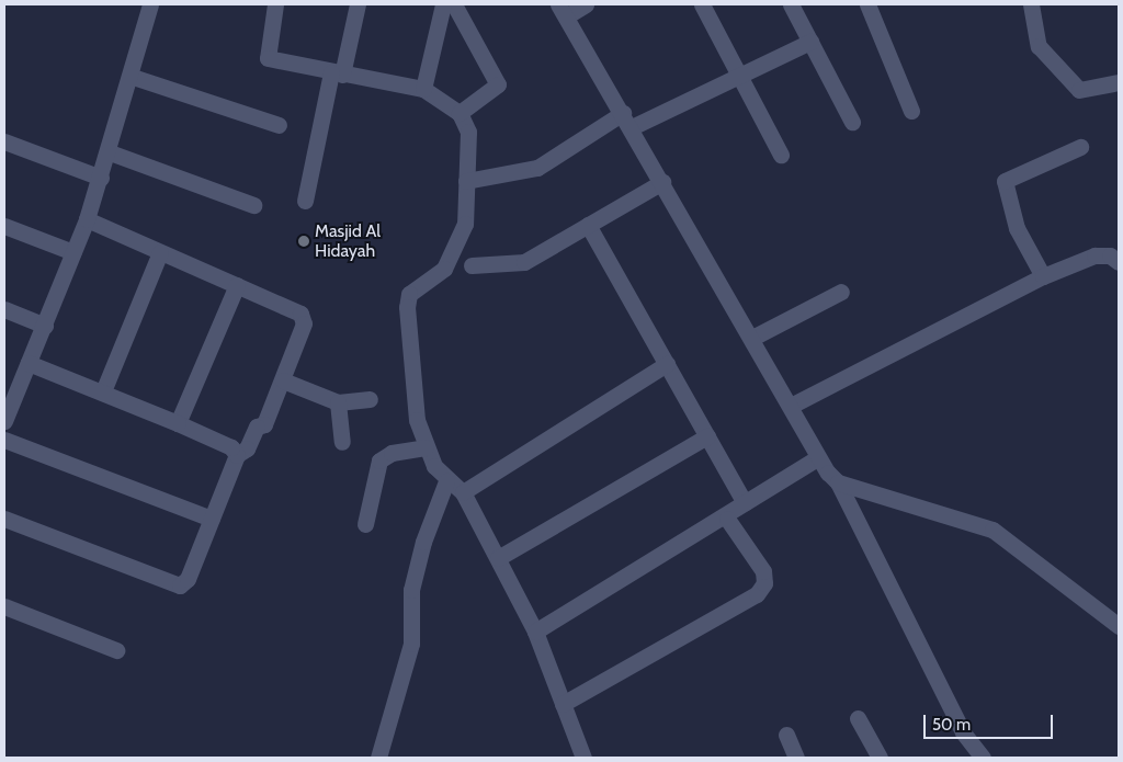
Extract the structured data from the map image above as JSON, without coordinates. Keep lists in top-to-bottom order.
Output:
{
  "places": ["Masjid Al Hidayah"],
  "scale_bar": "50 m"
}
